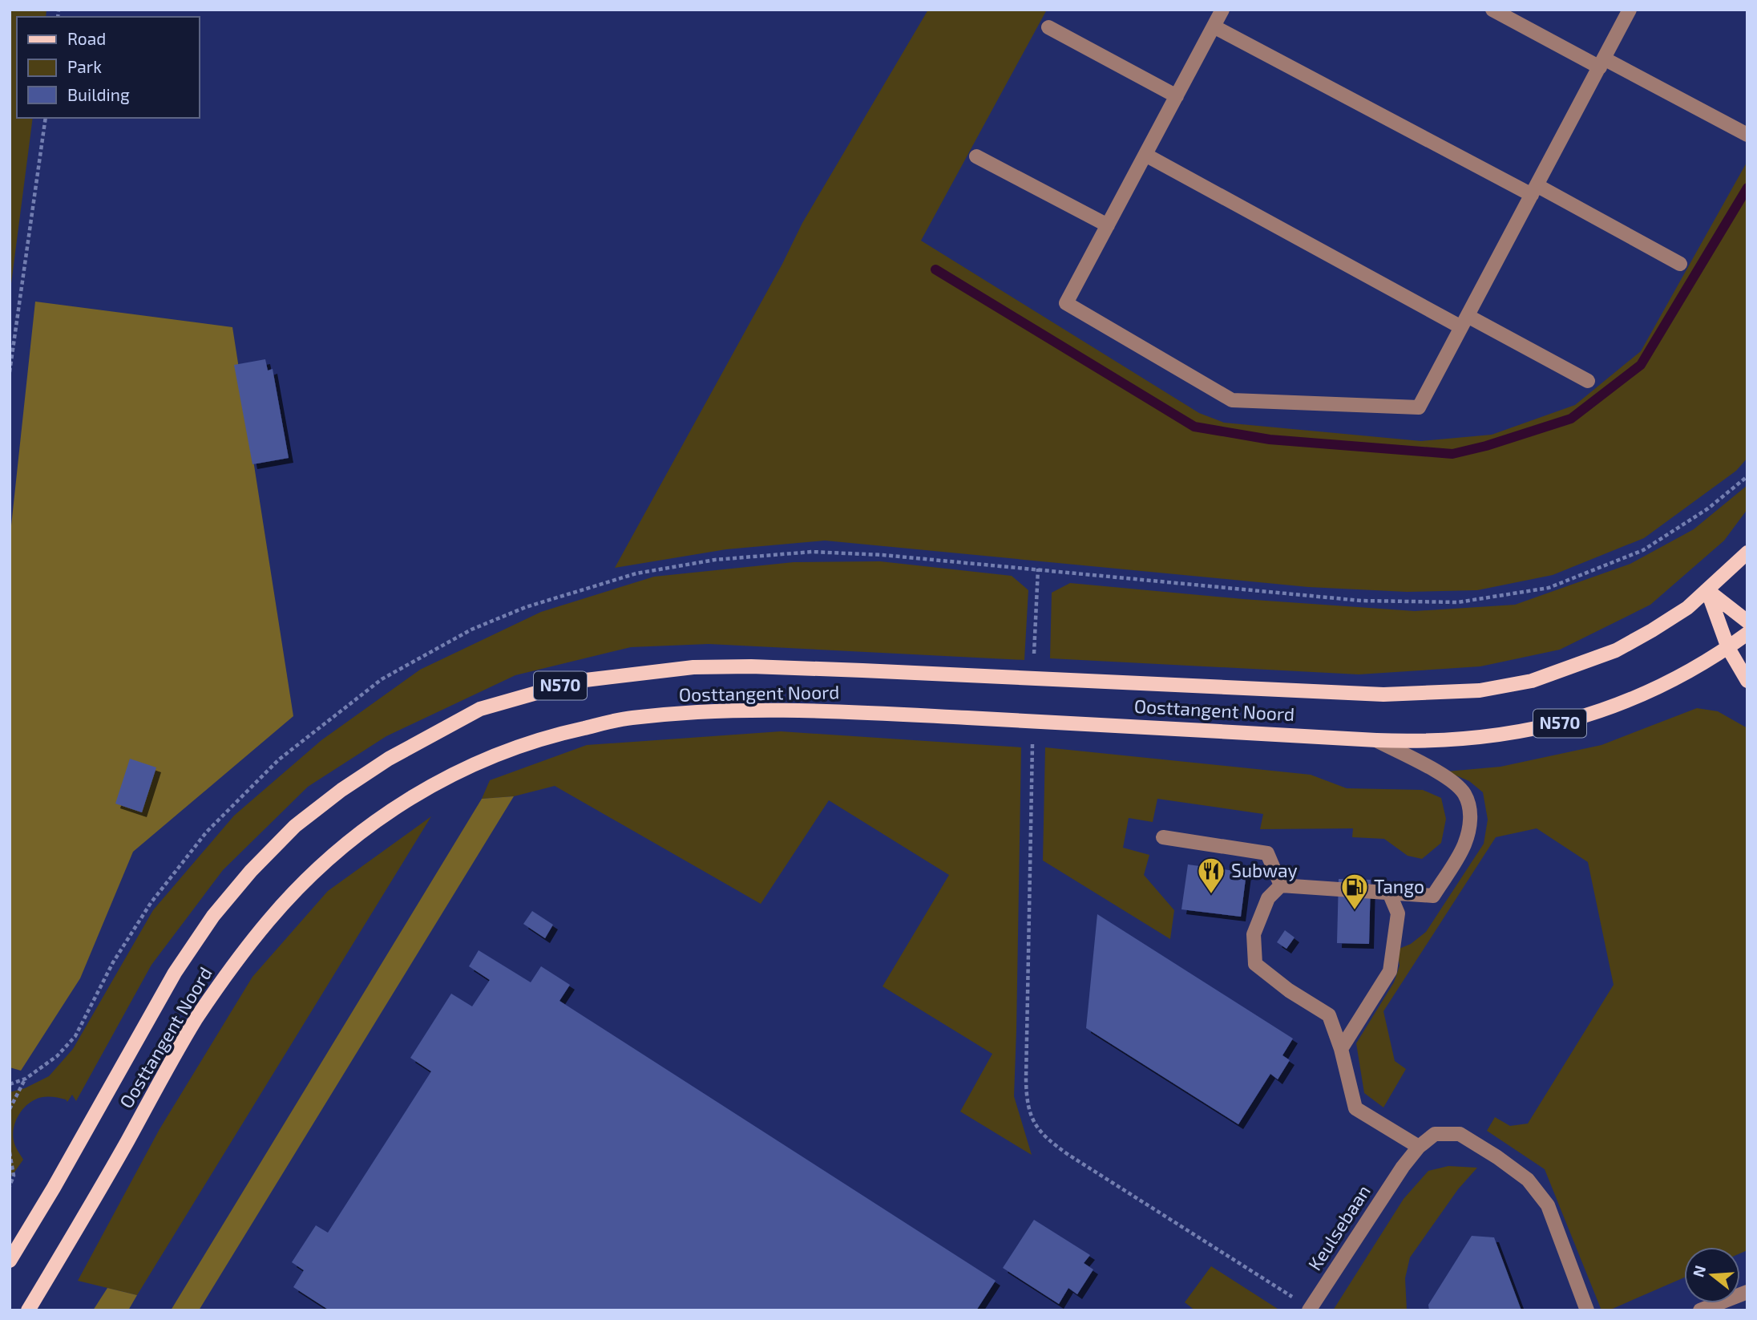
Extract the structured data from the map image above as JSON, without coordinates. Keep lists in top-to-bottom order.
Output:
{
  "streets": {
    "main road": ["N570", "Oosttangent Noord"],
    "street": ["Keulsebaan"]
  },
  "crossings": [
    ["N570", "Oosttangent Noord"]
  ],
  "places": {
    "restaurant": ["Subway"],
    "fuel station": ["Tango"]
  },
  "legend": ["Road", "Park", "Building"],
  "north": "left"
}
